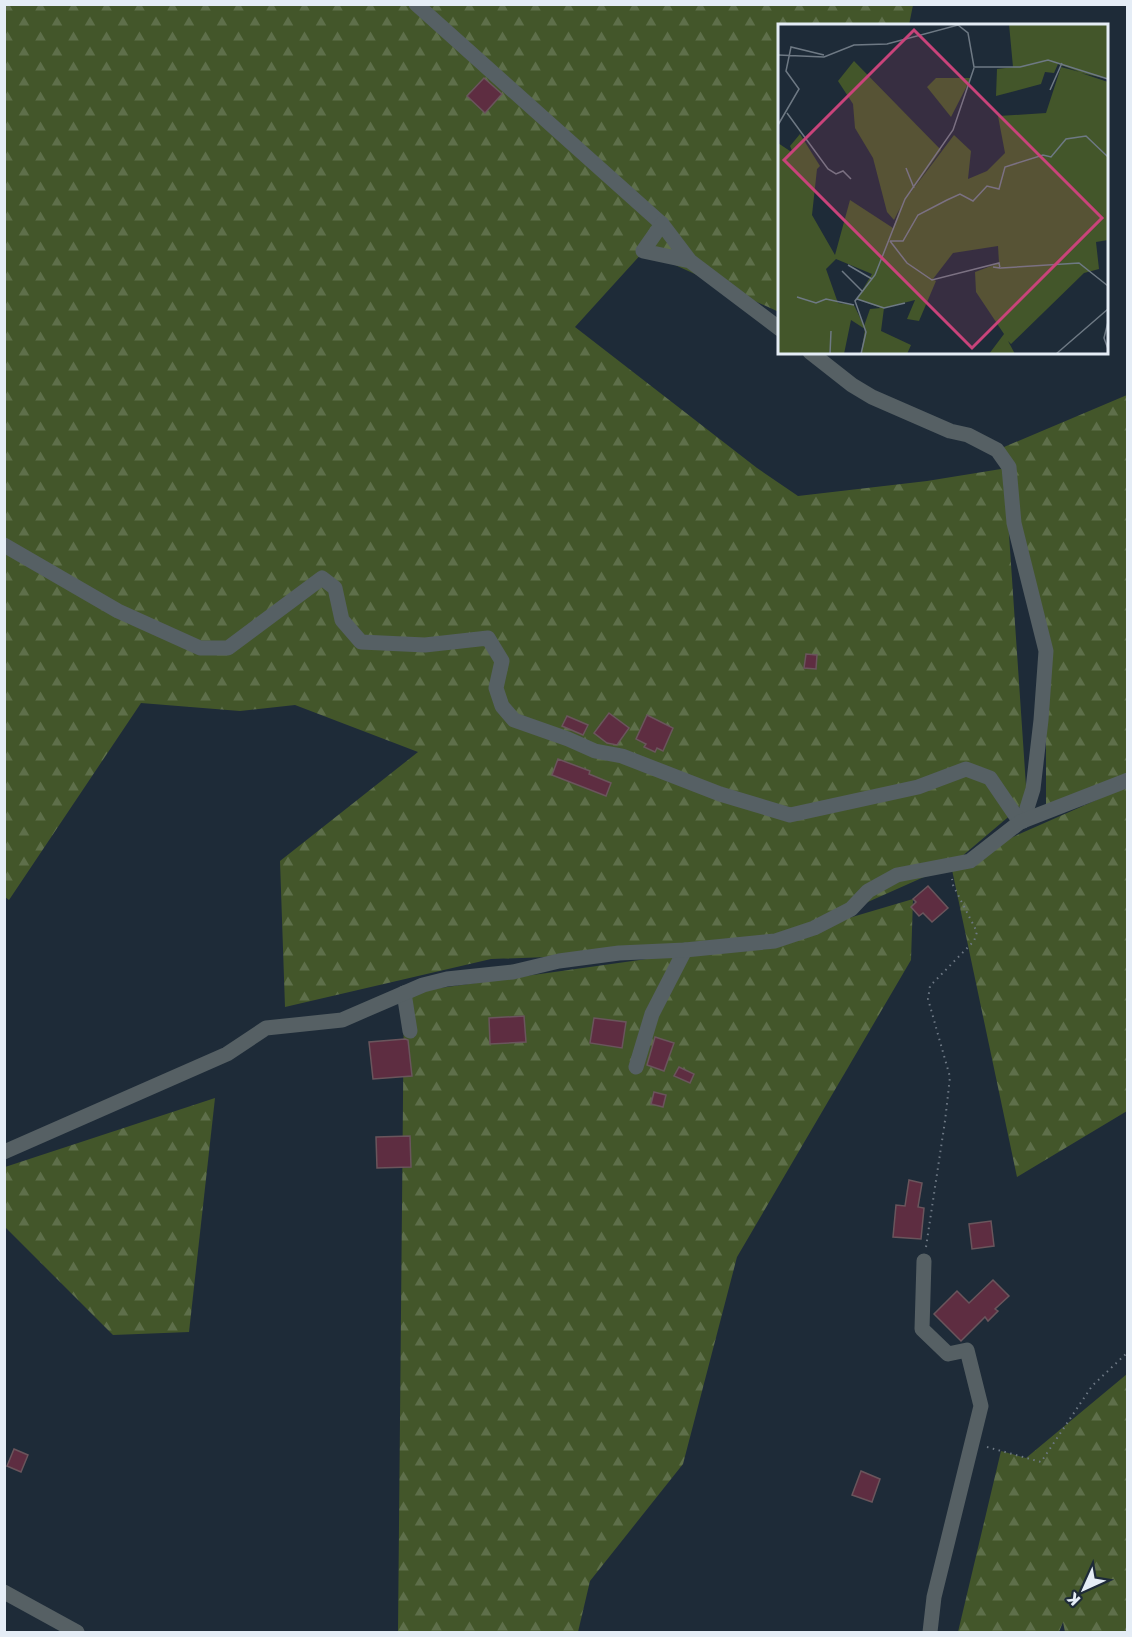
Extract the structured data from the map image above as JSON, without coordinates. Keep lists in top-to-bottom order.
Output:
{
  "north": "bottom left"
}
